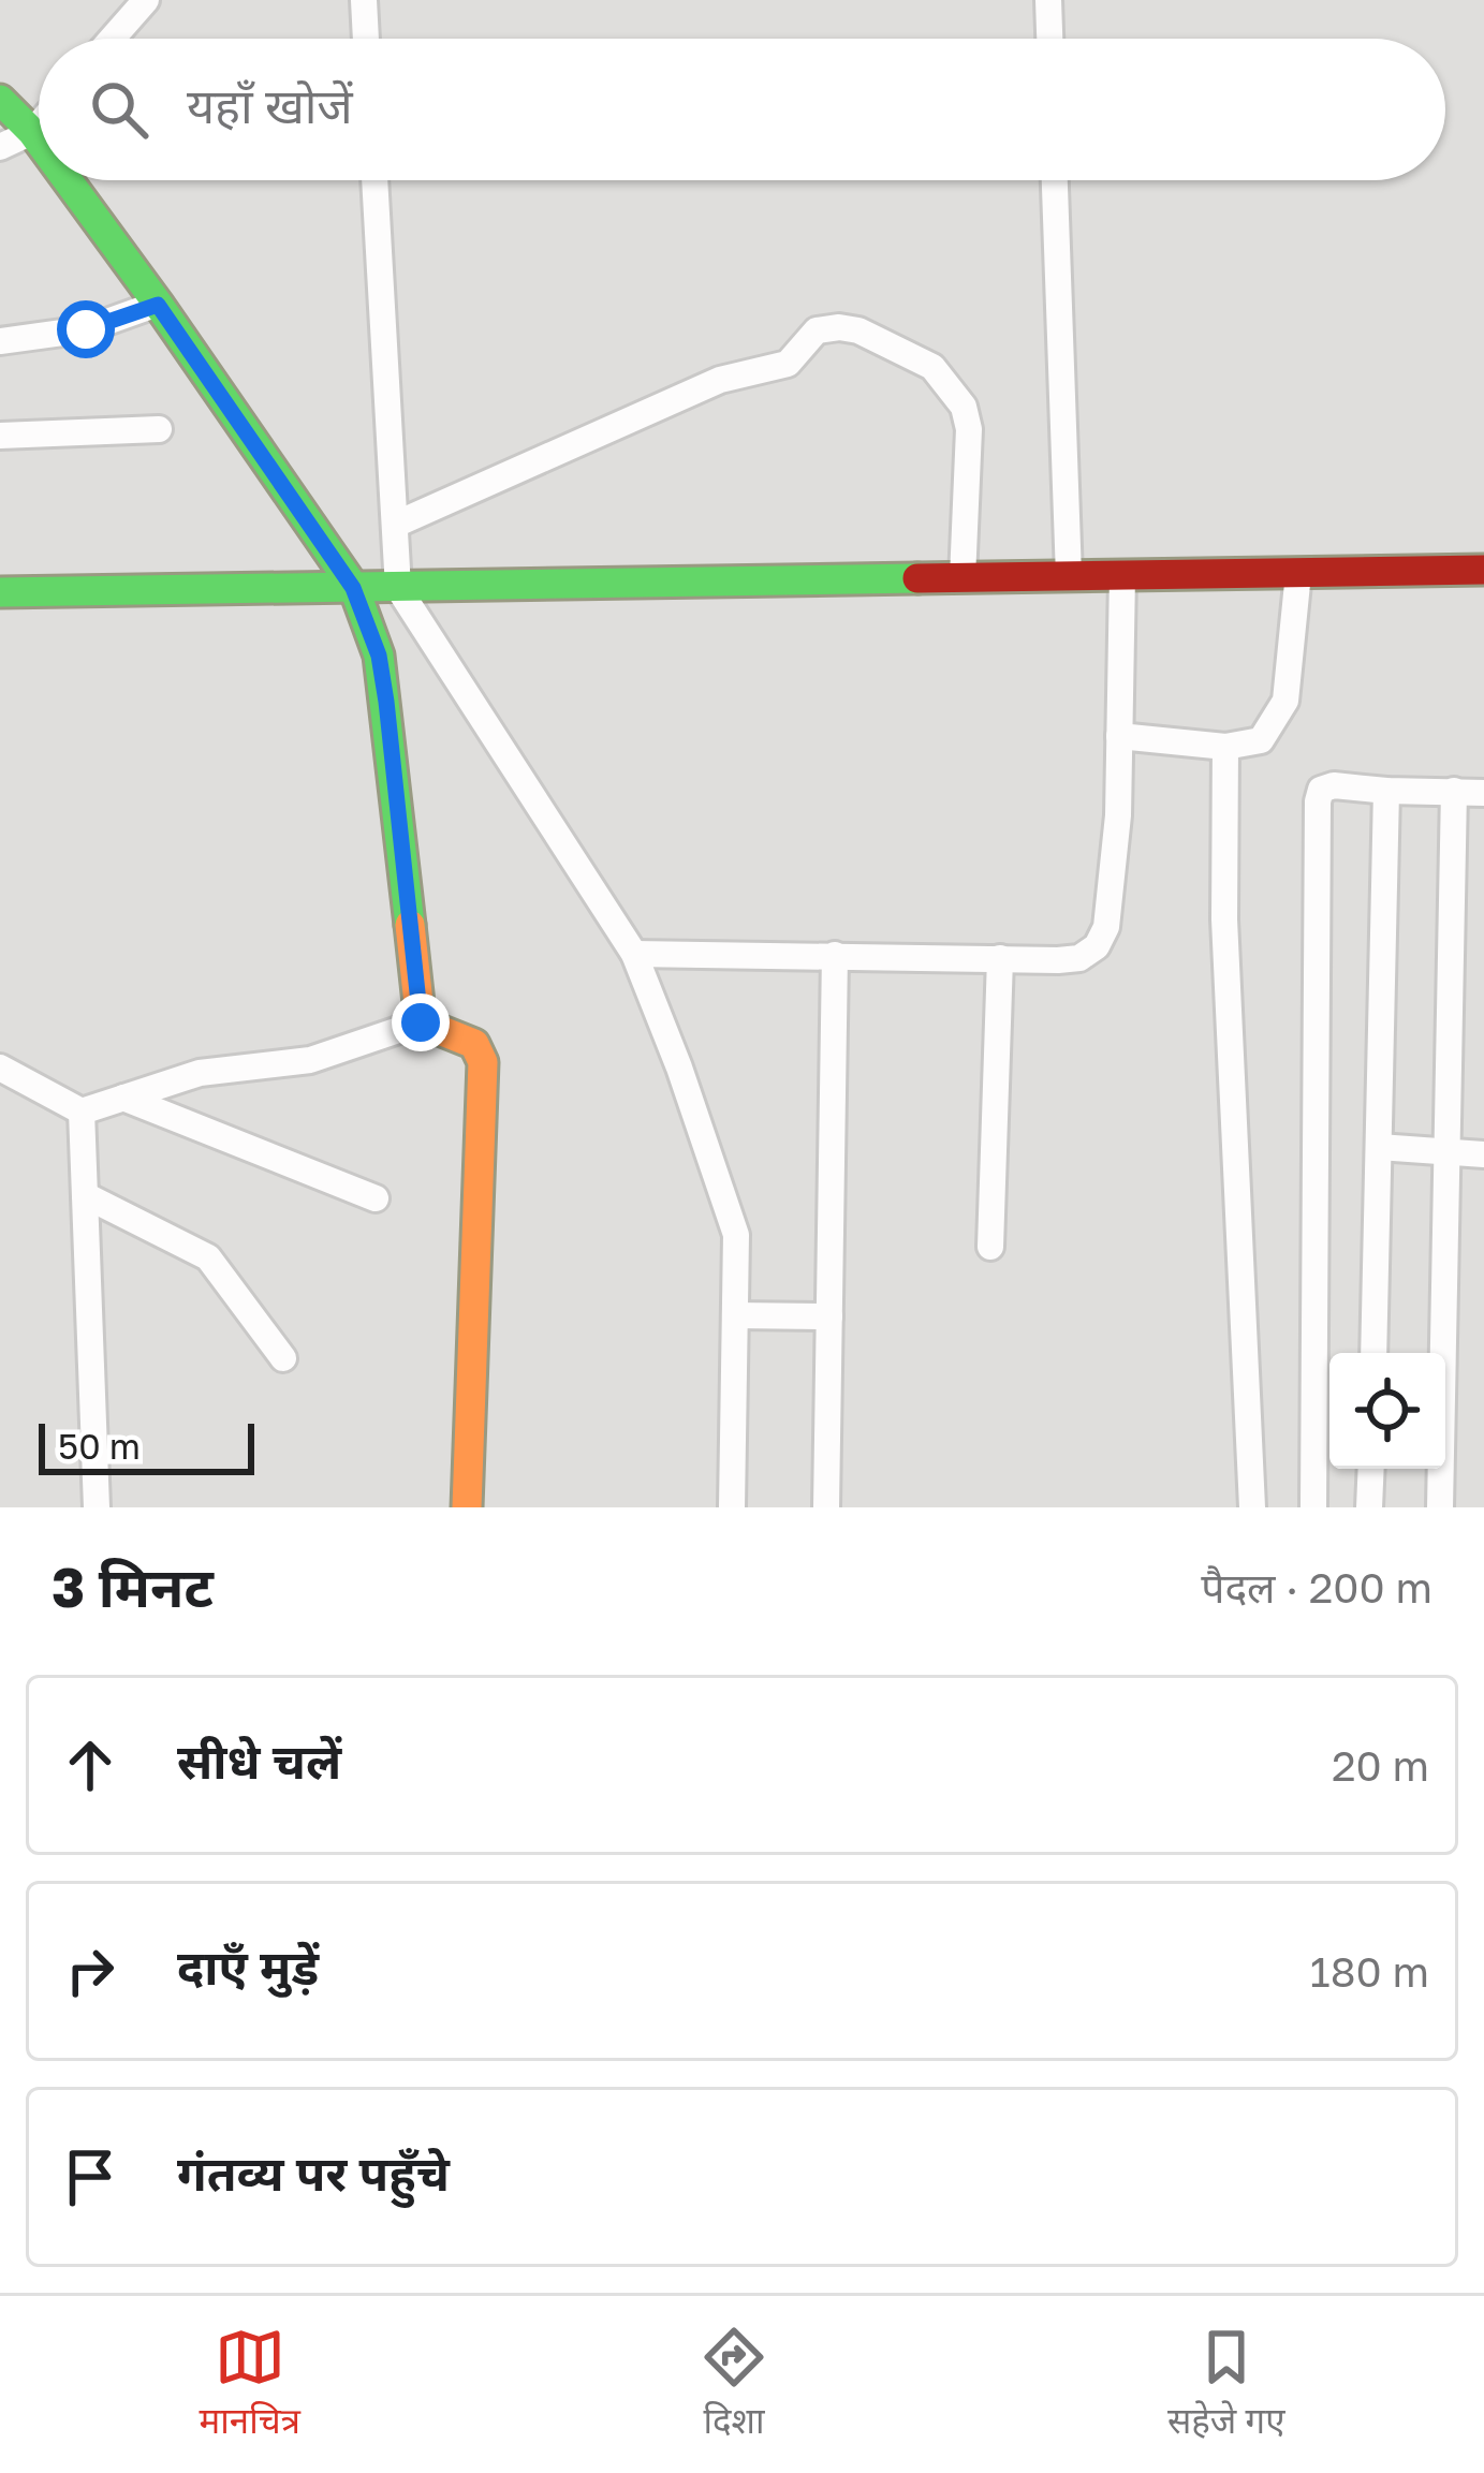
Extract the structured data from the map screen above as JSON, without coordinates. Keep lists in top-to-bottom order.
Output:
{
  "scale_bar": "50 m",
  "page": {
    "search": "यहाँ खोजें",
    "scale": "50 m",
    "heading": ["3 मिनट", "पैदल · 200 m"],
    "list": [
      ["सीधे चलें", "20 m"],
      ["दाएँ मुड़ें", "180 m"],
      "गंतव्य पर पहुँचे"
    ],
    "nav": ["मानचित्र", "दिशा", "सहेजे गए"]
  }
}
